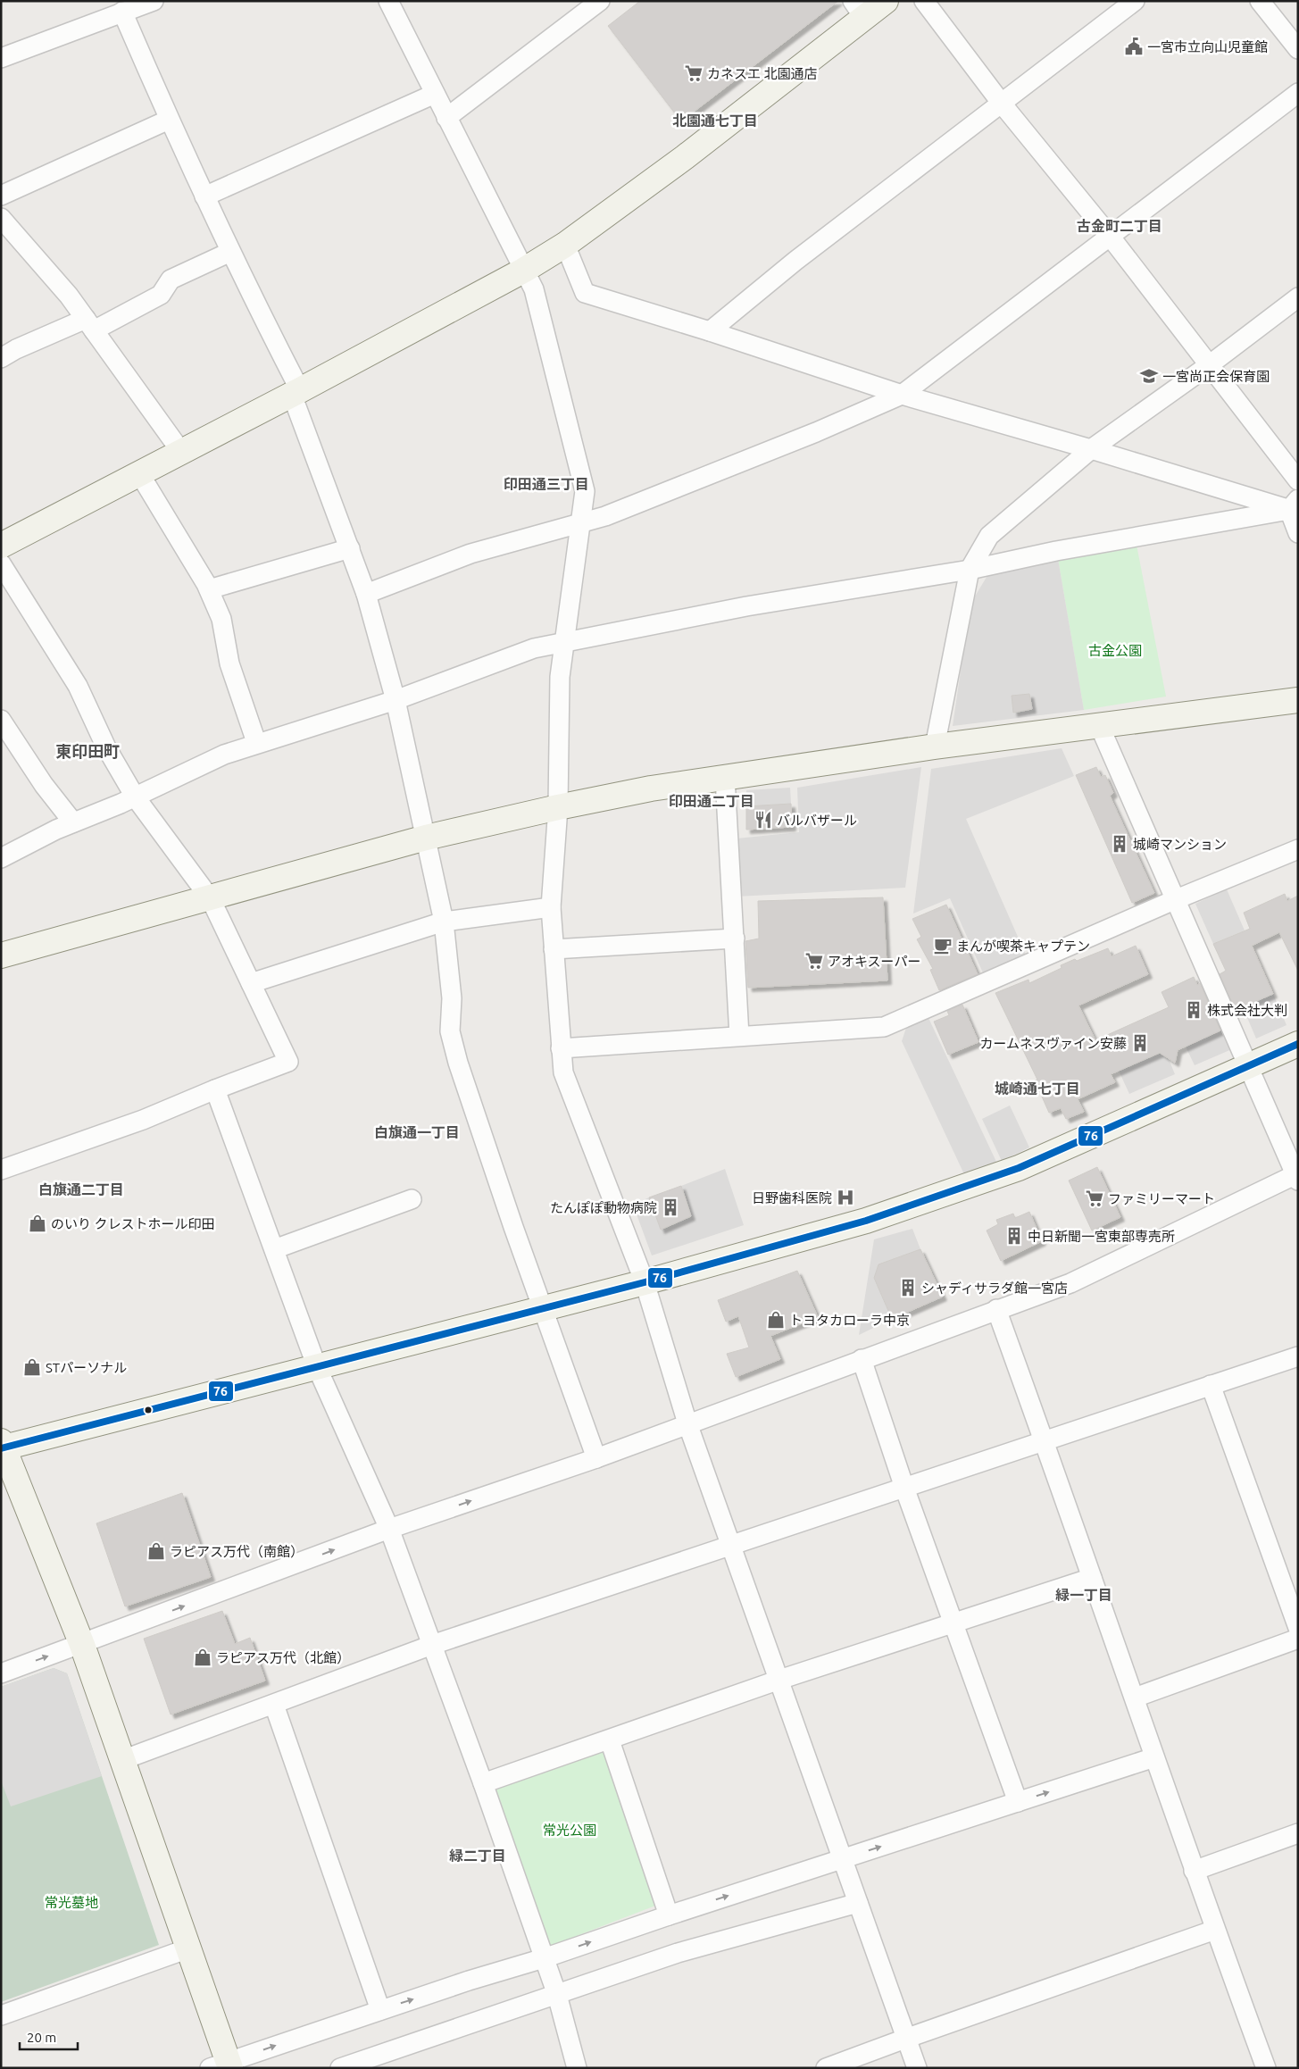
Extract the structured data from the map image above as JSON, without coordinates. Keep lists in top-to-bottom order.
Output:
{
  "districts": [
    "北園通七丁目",
    "古金町二丁目",
    "印田通三丁目",
    "東印田町",
    "印田通二丁目",
    "城崎通七丁目",
    "白旗通一丁目",
    "白旗通二丁目",
    "緑一丁目",
    "緑二丁目"
  ],
  "parks": ["古金公園", "常光公園", "常光墓地"],
  "places": {
    "public building": ["一宮市立向山児童館"],
    "supermarket": ["カネスエ 北園通店", "アオキスーパー", "ファミリーマート"],
    "school or university": ["一宮尚正会保育園"],
    "restaurant": ["バルバザール"],
    "building": [
      "城崎マンション",
      "株式会社大判",
      "カームネスヴァイン安藤",
      "たんぽぽ動物病院",
      "中日新聞一宮東部専売所",
      "シャディサラダ館一宮店"
    ],
    "cafe": ["まんが喫茶キャプテン"],
    "hospital": ["日野歯科医院"],
    "shop": [
      "のいり クレストホール印田",
      "トヨタカローラ中京",
      "STパーソナル",
      "ラピアス万代（南館）",
      "ラピアス万代（北館）"
    ]
  },
  "lines": ["transit line 76"],
  "scale_bar": "20 m"
}
